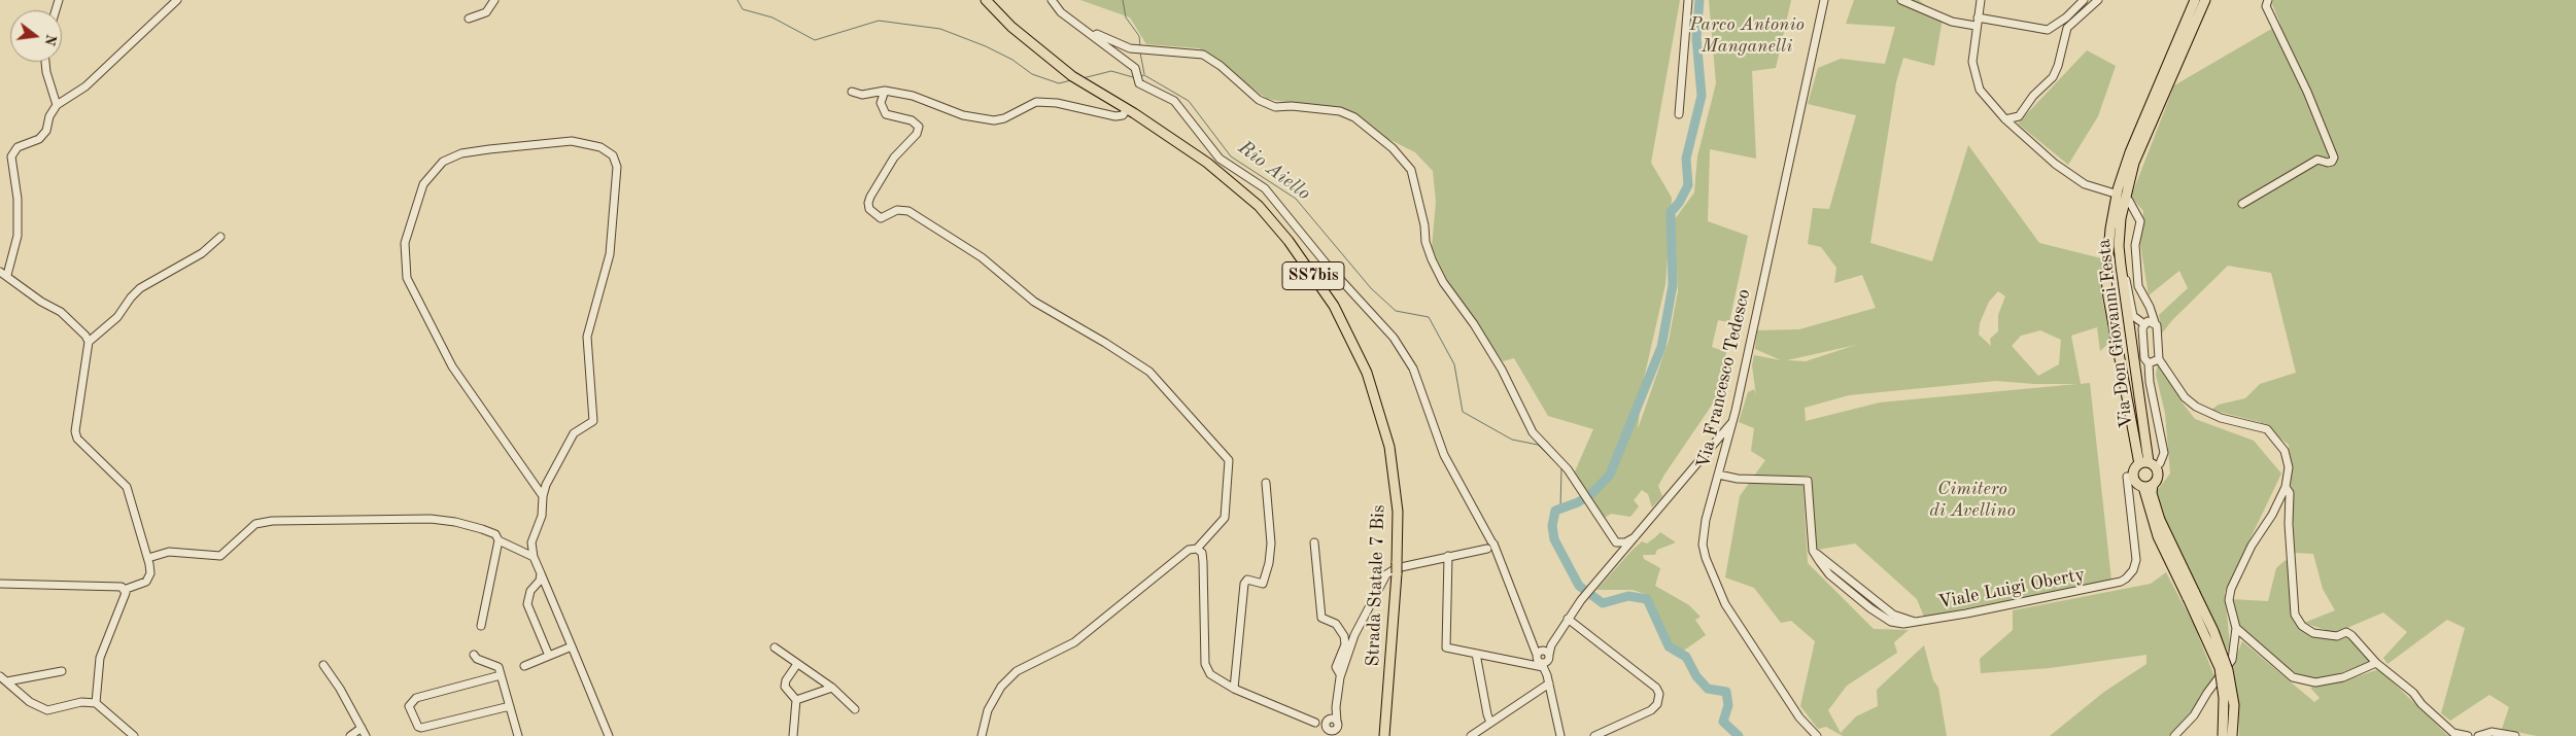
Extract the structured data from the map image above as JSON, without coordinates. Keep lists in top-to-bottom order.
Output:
{
  "streets": {
    "main road": ["SS7bis", "Via Don Giovanni Festa", "Strada Statale 7 Bis"],
    "street": ["Via Francesco Tedesco", "Viale Luigi Oberty"]
  },
  "crossings": [
    ["Via Don Giovanni Festa", "Viale Luigi Oberty"],
    ["Via Francesco Tedesco", "Viale Luigi Oberty"]
  ],
  "water": ["Rio Aiello"],
  "parks": ["Parco Antonio Manganelli", "Cimitero di Avellino"],
  "north": "right"
}
